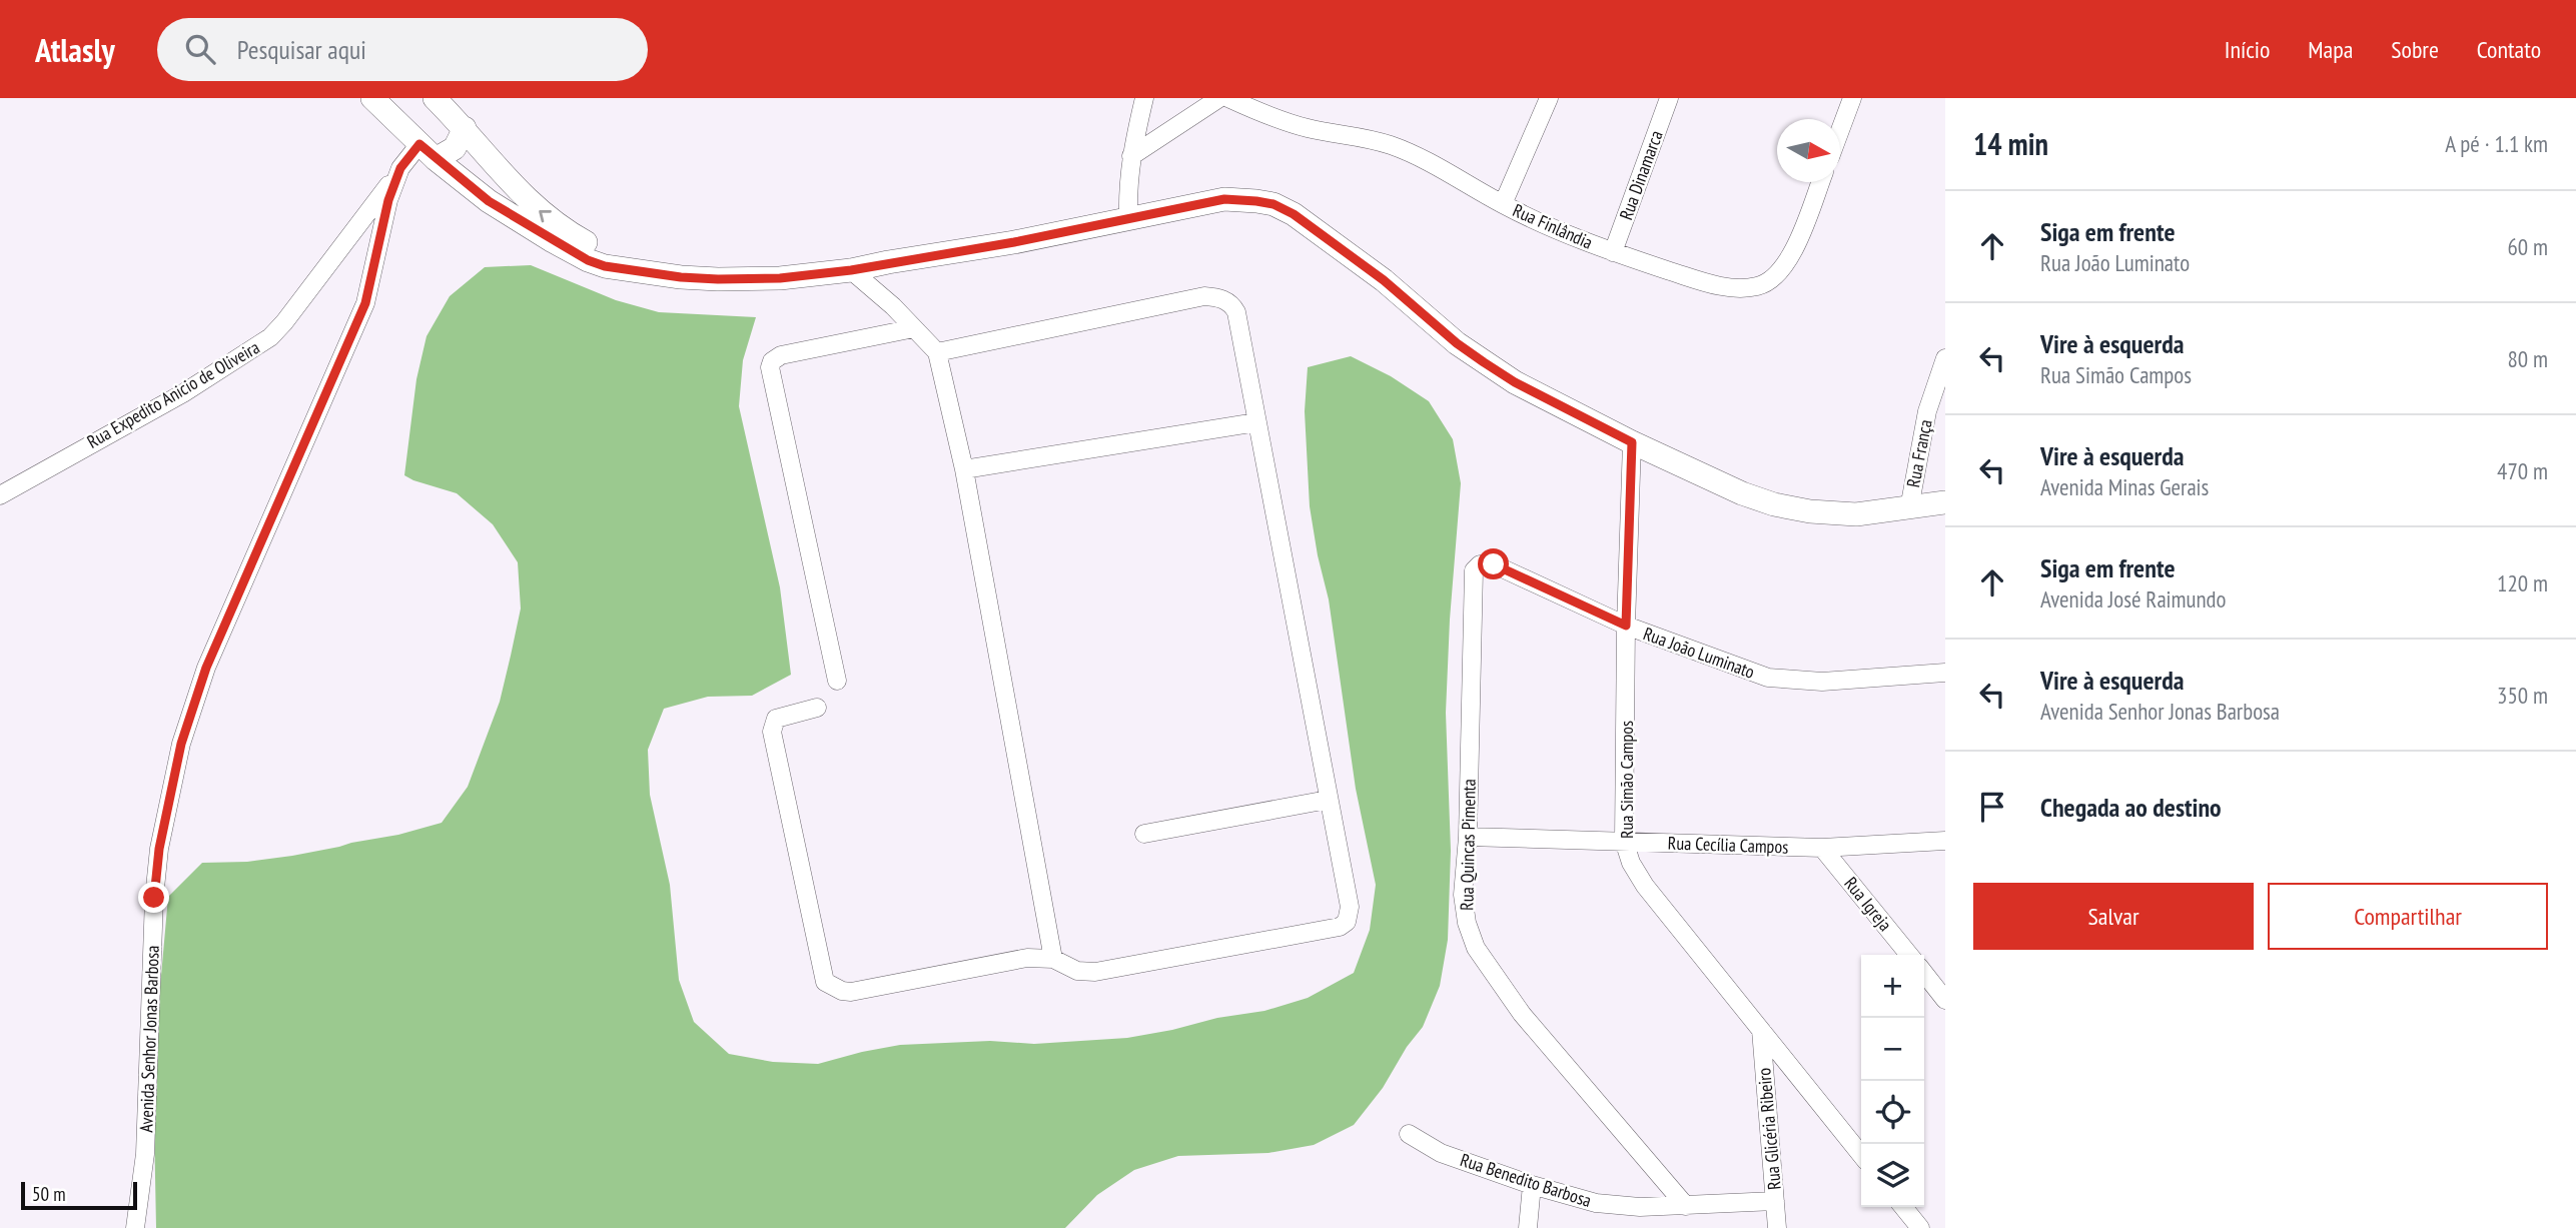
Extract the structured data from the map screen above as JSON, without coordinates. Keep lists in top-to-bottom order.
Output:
{
  "streets": {
    "street": [
      "Rua Dinamarca",
      "Rua Finlândia",
      "Rua Expedito Anicio de Oliveira",
      "Rua França",
      "Rua João Luminato",
      "Rua Simão Campos",
      "Rua Quincas Pimenta",
      "Rua Cecília Campos",
      "Rua Igreja",
      "Avenida Senhor Jonas Barbosa",
      "Rua Glicéria Ribeiro",
      "Rua Benedito Barbosa"
    ]
  },
  "crossings": [
    ["Rua Dinamarca", "Rua Finlândia"],
    ["Rua Expedito Anicio de Oliveira", "Avenida Senhor Jonas Barbosa"],
    ["Rua João Luminato", "Rua Simão Campos"],
    ["Rua João Luminato", "Rua Quincas Pimenta"],
    ["Rua Simão Campos", "Rua Cecília Campos"],
    ["Rua Simão Campos", "Rua Glicéria Ribeiro"],
    ["Rua Quincas Pimenta", "Rua Cecília Campos"],
    ["Rua Quincas Pimenta", "Rua Benedito Barbosa"],
    ["Rua Cecília Campos", "Rua Igreja"],
    ["Rua Glicéria Ribeiro", "Rua Benedito Barbosa"]
  ],
  "scale_bar": "50 m",
  "north": "right",
  "page": {
    "header": "Atlasly",
    "search": "Pesquisar aqui",
    "nav": [
      "Início",
      "Mapa",
      "Sobre",
      "Contato"
    ],
    "heading": ["14 min", "A pé · 1.1 km"],
    "list": [
      ["Siga em frente", "Rua João Luminato", "60 m"],
      ["Vire à esquerda", "Rua Simão Campos", "80 m"],
      ["Vire à esquerda", "Avenida Minas Gerais", "470 m"],
      ["Siga em frente", "Avenida José Raimundo", "120 m"],
      ["Vire à esquerda", "Avenida Senhor Jonas Barbosa", "350 m"],
      "Chegada ao destino"
    ],
    "buttons": ["Salvar", "Compartilhar"],
    "map_buttons": ["+", "−"],
    "scale": "50 m"
  }
}
